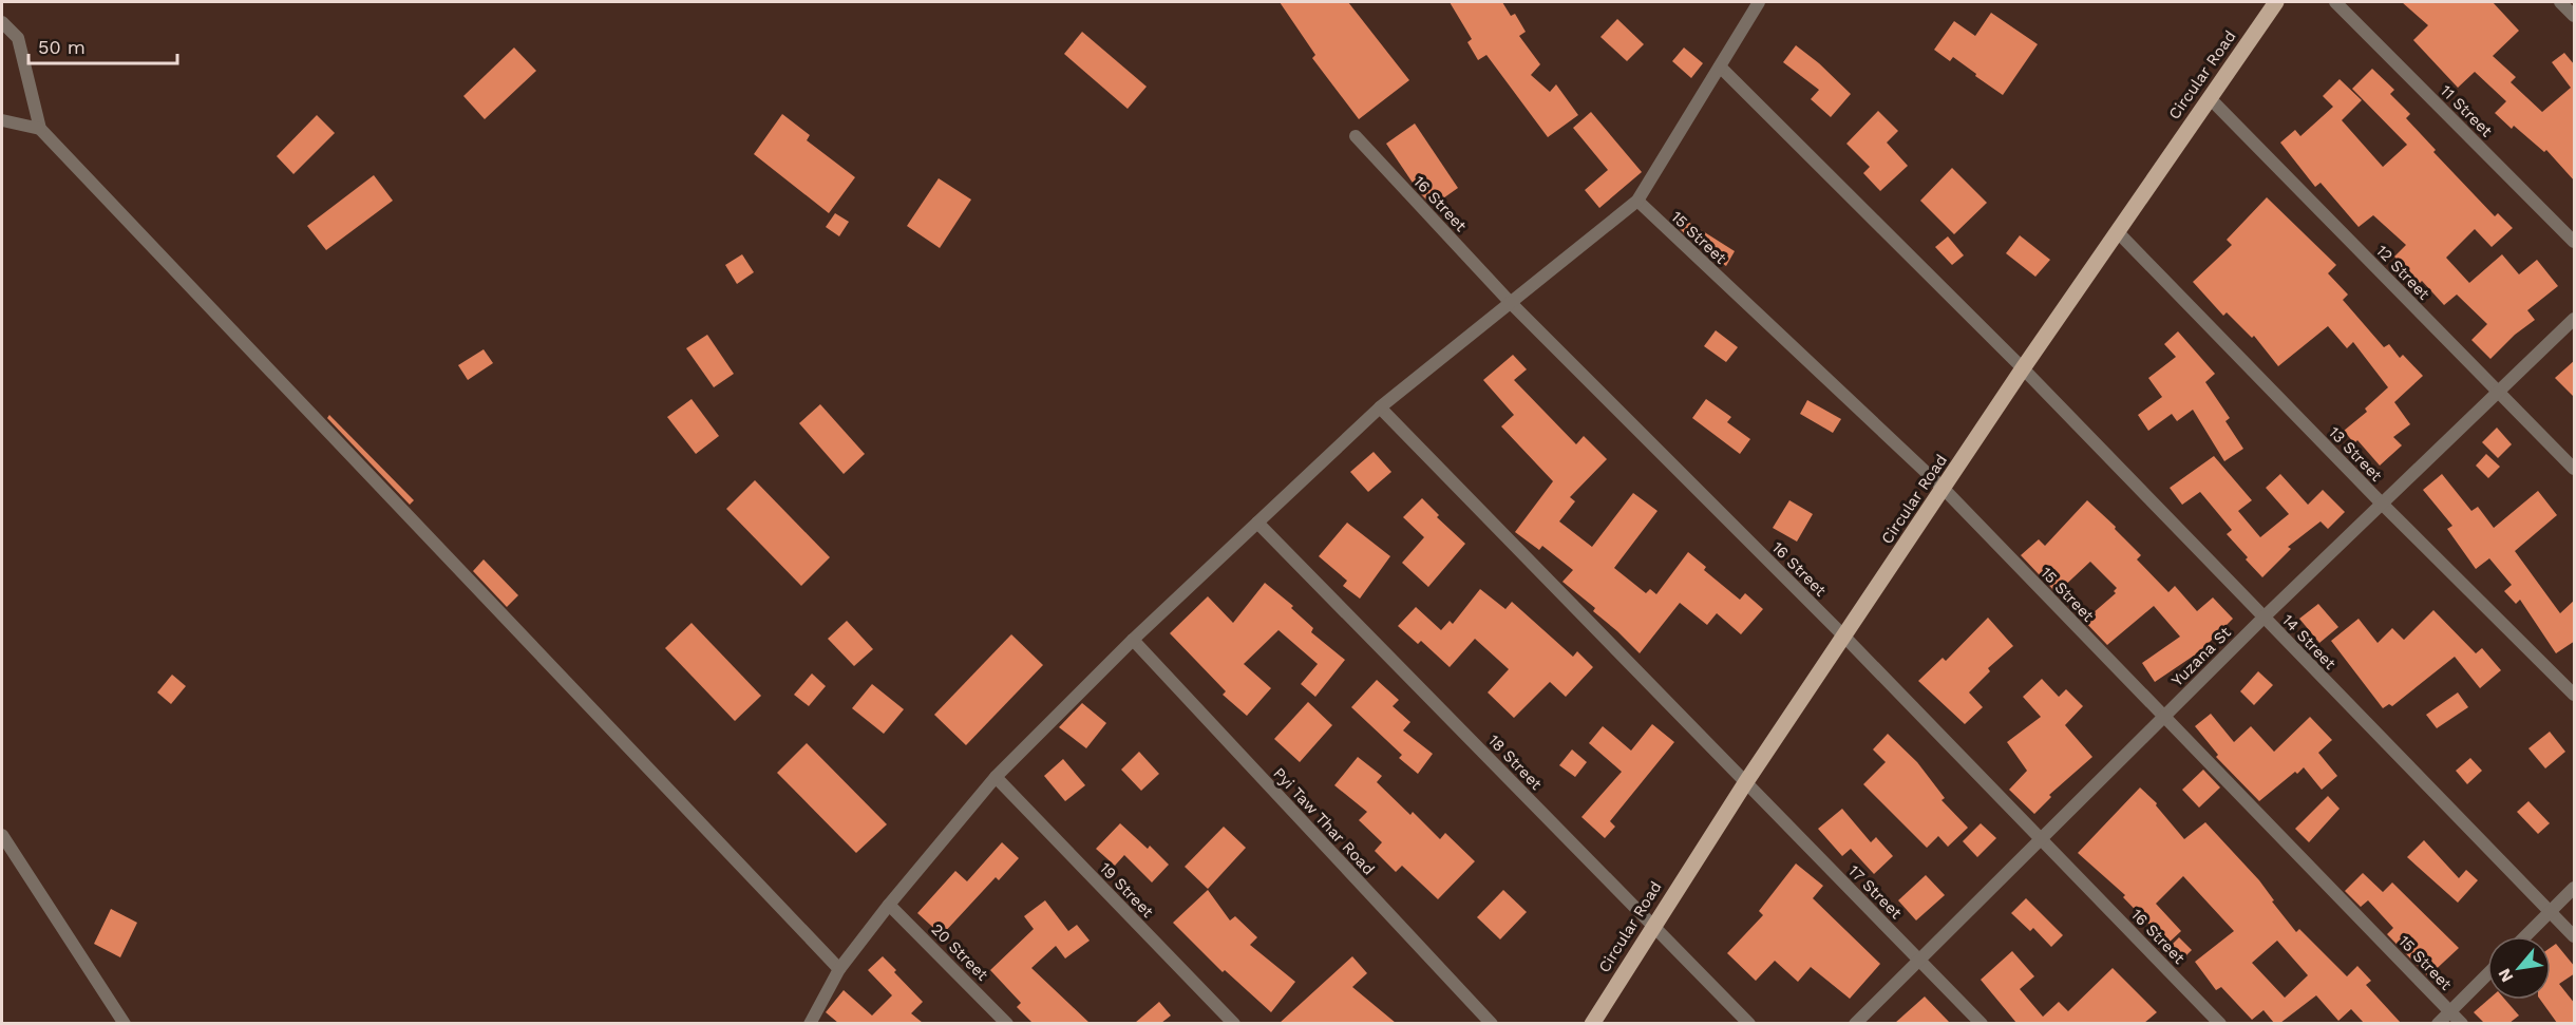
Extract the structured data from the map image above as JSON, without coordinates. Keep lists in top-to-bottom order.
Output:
{
  "streets": {
    "main road": ["Circular Road"],
    "street": [
      "11 Street",
      "16 Street",
      "15 Street",
      "12 Street",
      "13 Street",
      "14 Street",
      "Yuzana St",
      "18 Street",
      "Pyi Taw Thar Road",
      "19 Street",
      "17 Street",
      "20 Street"
    ]
  },
  "crossings": [
    ["Circular Road", "16 Street"],
    ["Circular Road", "15 Street"],
    ["Circular Road", "12 Street"],
    ["Circular Road", "13 Street"],
    ["Circular Road", "14 Street"],
    ["Circular Road", "18 Street"],
    ["Circular Road", "17 Street"],
    ["16 Street", "Yuzana St"],
    ["15 Street", "Yuzana St"],
    ["12 Street", "Yuzana St"],
    ["13 Street", "Yuzana St"],
    ["14 Street", "Yuzana St"],
    ["Yuzana St", "17 Street"]
  ],
  "scale_bar": "50 m",
  "north": "bottom left"
}
